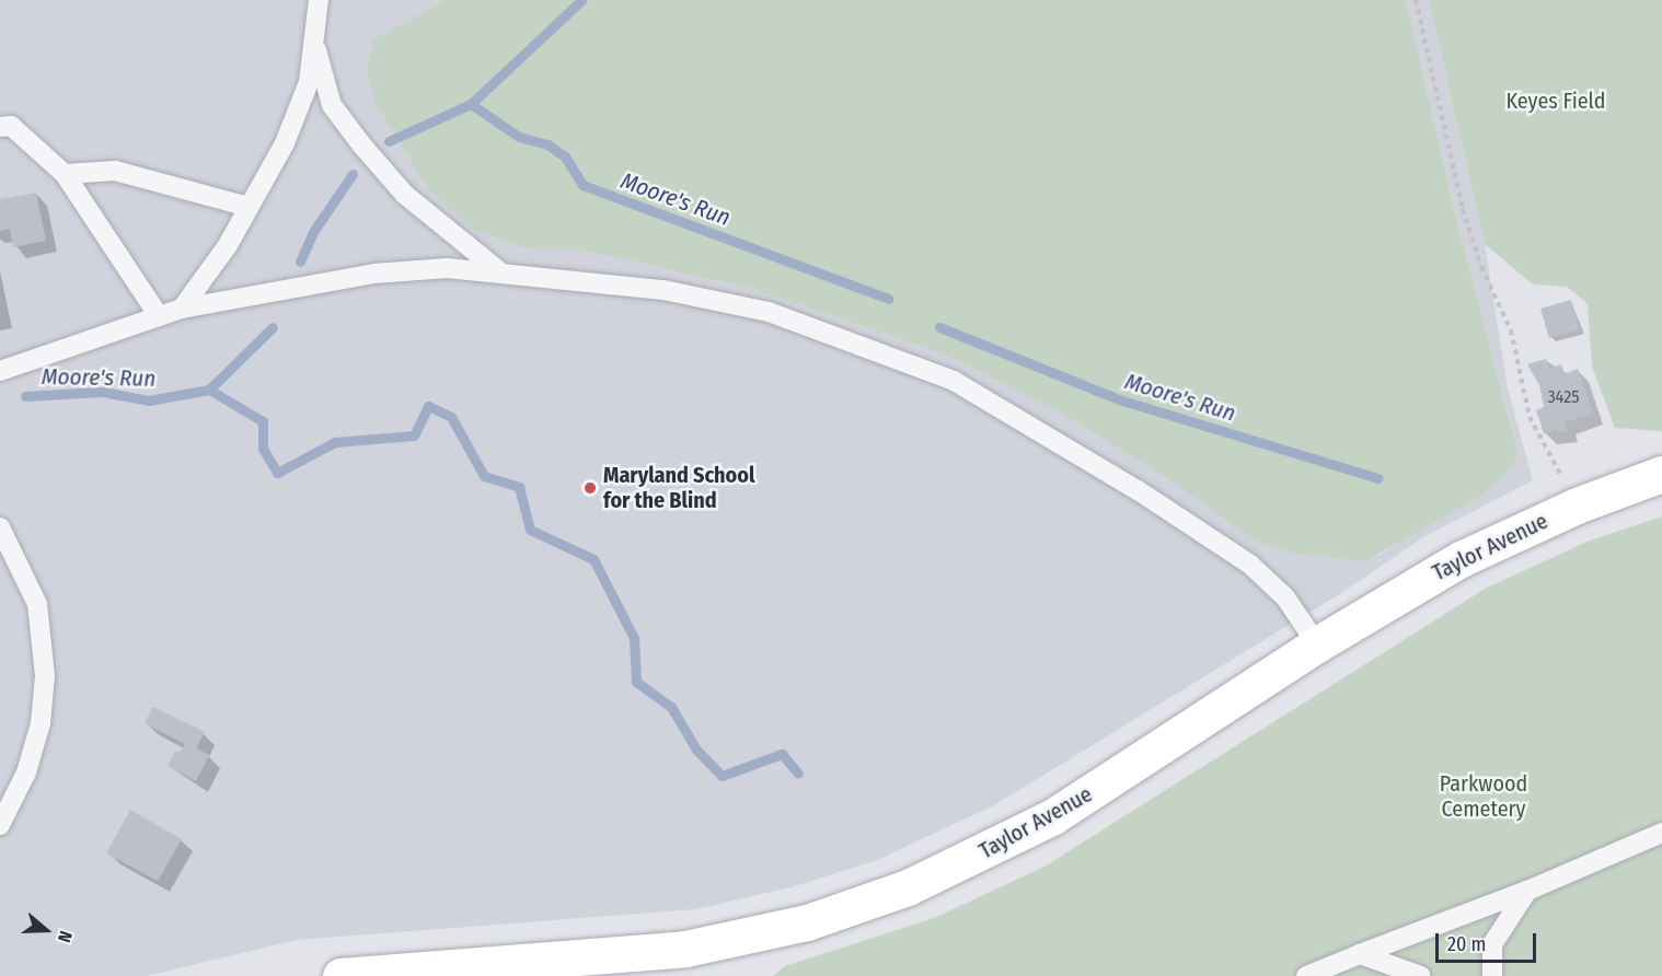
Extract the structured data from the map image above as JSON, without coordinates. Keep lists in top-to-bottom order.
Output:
{
  "streets": {
    "main road": ["Taylor Avenue"]
  },
  "water": ["Moore's Run"],
  "parks": ["Keyes Field", "Parkwood Cemetery"],
  "places": ["Maryland School for the Blind"],
  "house_numbers": ["3425"],
  "scale_bar": "20 m",
  "north": "right"
}
